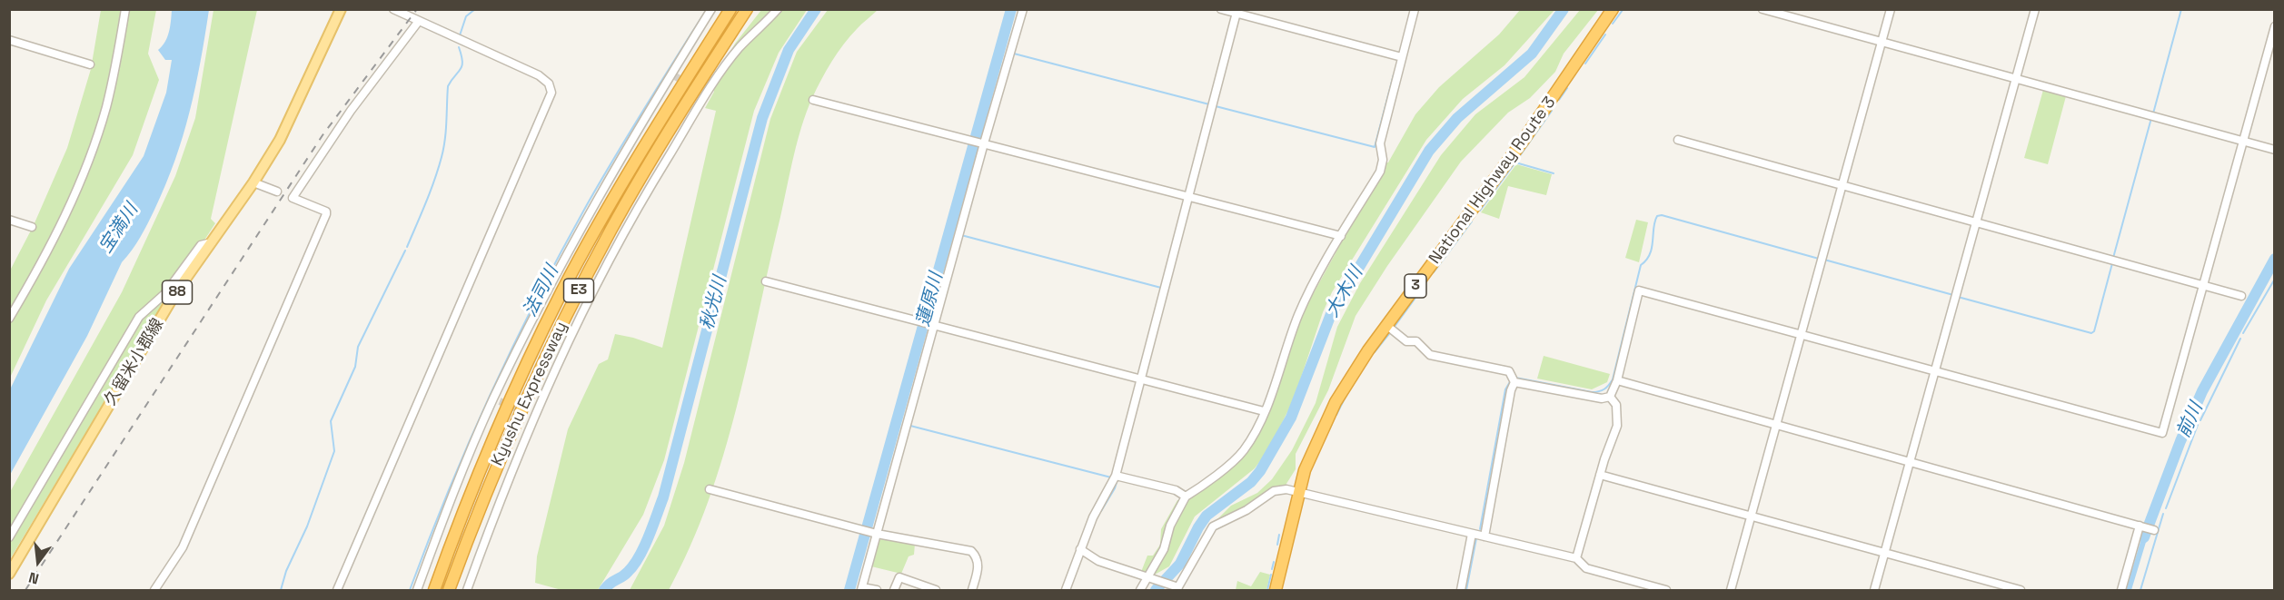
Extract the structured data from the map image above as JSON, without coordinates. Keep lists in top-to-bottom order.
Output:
{
  "streets": {
    "highway": [
      "National Highway Route 3",
      "3",
      "E3",
      "Kyushu Expressway"
    ],
    "main road": ["88", "久留米小郡線"]
  },
  "water": [
    "宝満川",
    "法司川",
    "大木川",
    "蓮原川",
    "秋光川",
    "前川"
  ],
  "north": "bottom"
}
